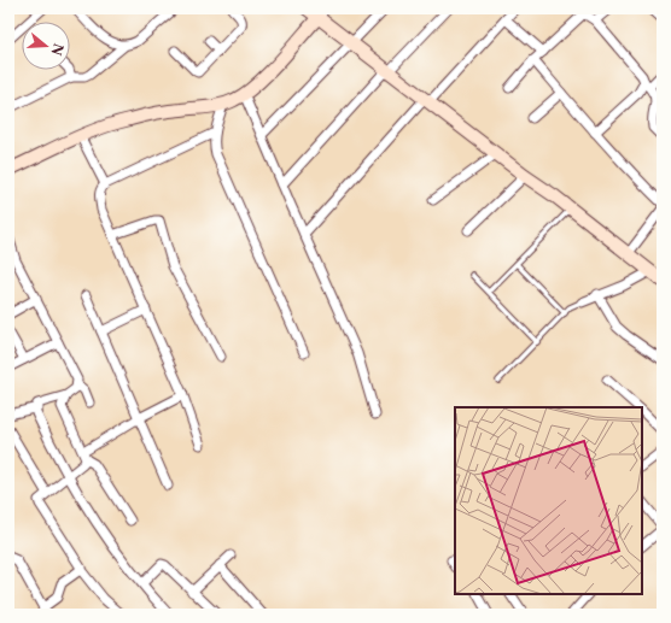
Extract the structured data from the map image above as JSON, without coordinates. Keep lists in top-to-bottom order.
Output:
{
  "north": "right"
}
